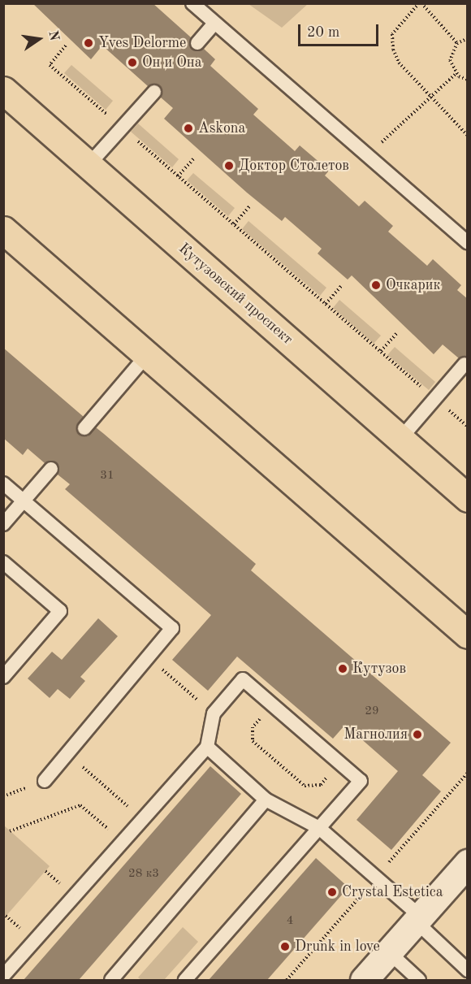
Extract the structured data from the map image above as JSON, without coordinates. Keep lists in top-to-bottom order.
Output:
{
  "streets": {
    "main road": ["Кутузовский проспект"]
  },
  "places": [
    "Yves Delorme",
    "Он и Она",
    "Askona",
    "Доктор Столетов",
    "Очкарик",
    "Кутузов",
    "Магнолия",
    "Crystal Estetica",
    "Drunk in love"
  ],
  "house_numbers": [
    "31",
    "29",
    "28 к3",
    "4"
  ],
  "scale_bar": "20 m",
  "north": "right"
}
